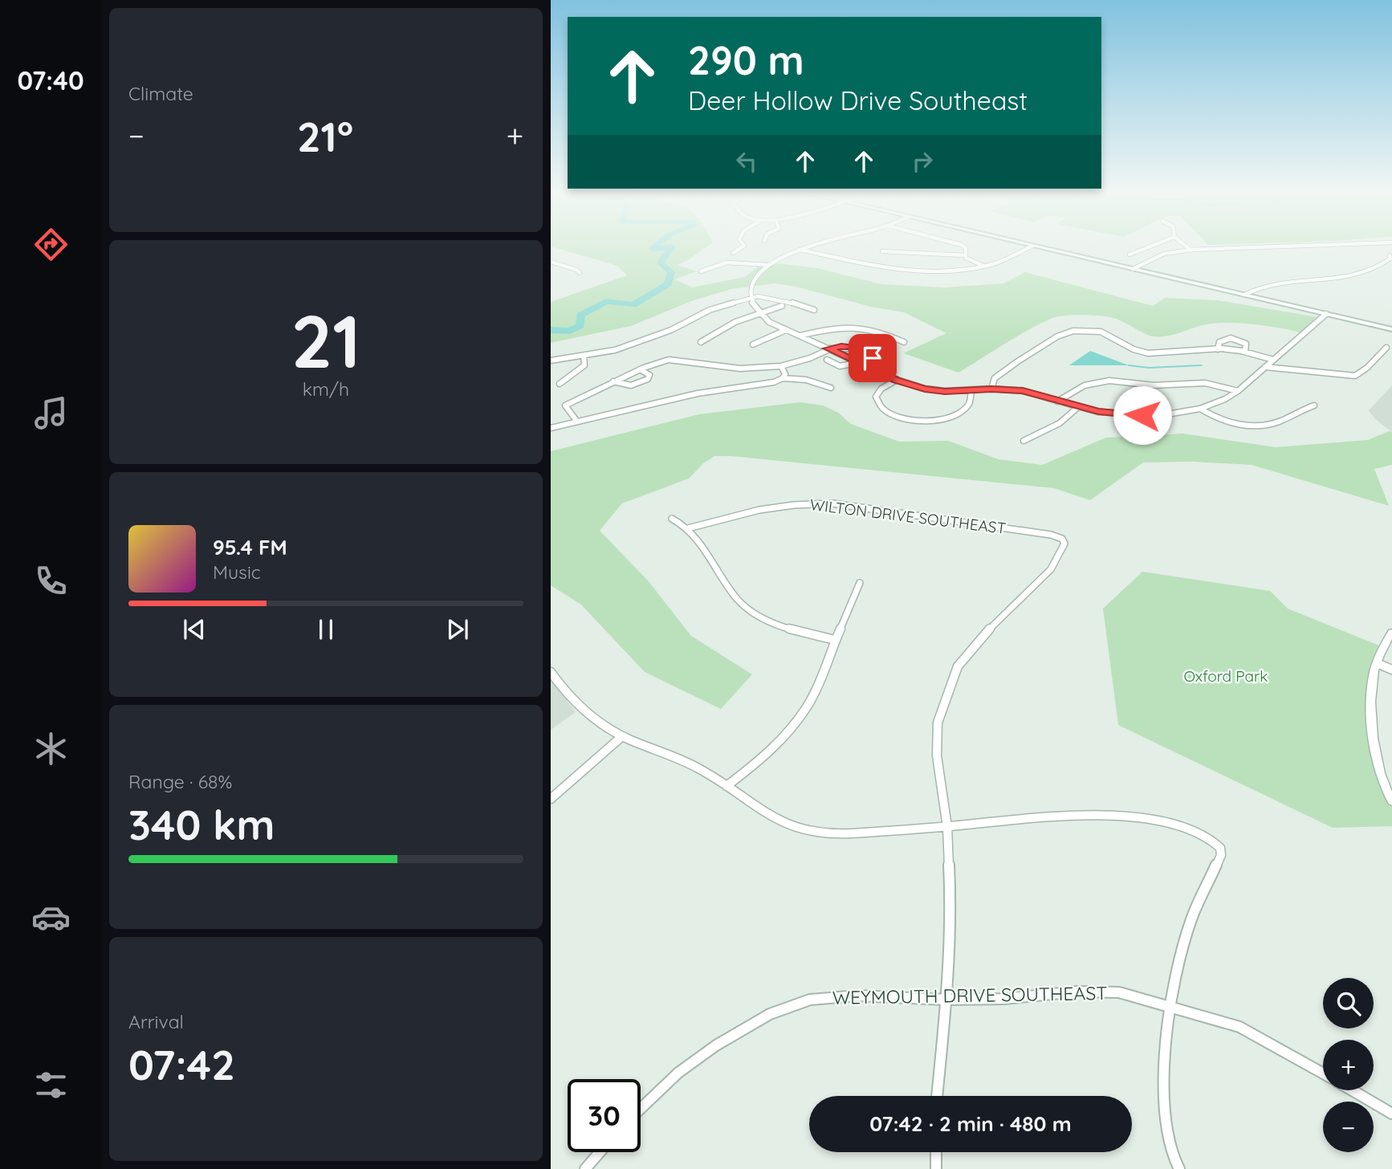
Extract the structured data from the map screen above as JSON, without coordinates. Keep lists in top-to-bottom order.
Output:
{
  "streets": {
    "street": ["WILTON DRIVE SOUTHEAST", "WEYMOUTH DRIVE SOUTHEAST"]
  },
  "parks": ["Oxford Park"],
  "page": {
    "tabs": "07:40",
    "tile": [
      "Climate",
      ["21", "km/h"],
      ["Range · 68%", "340 km"],
      ["Arrival", "07:42"]
    ],
    "turn": ["290 m", "Deer Hollow Drive Southeast"],
    "heat": ["−", "21°", "+"],
    "song": ["95.4 FM", "Music"],
    "map_buttons": ["+", "−"],
    "limit": "30",
    "trip": "07:42 · 2 min · 480 m"
  }
}
